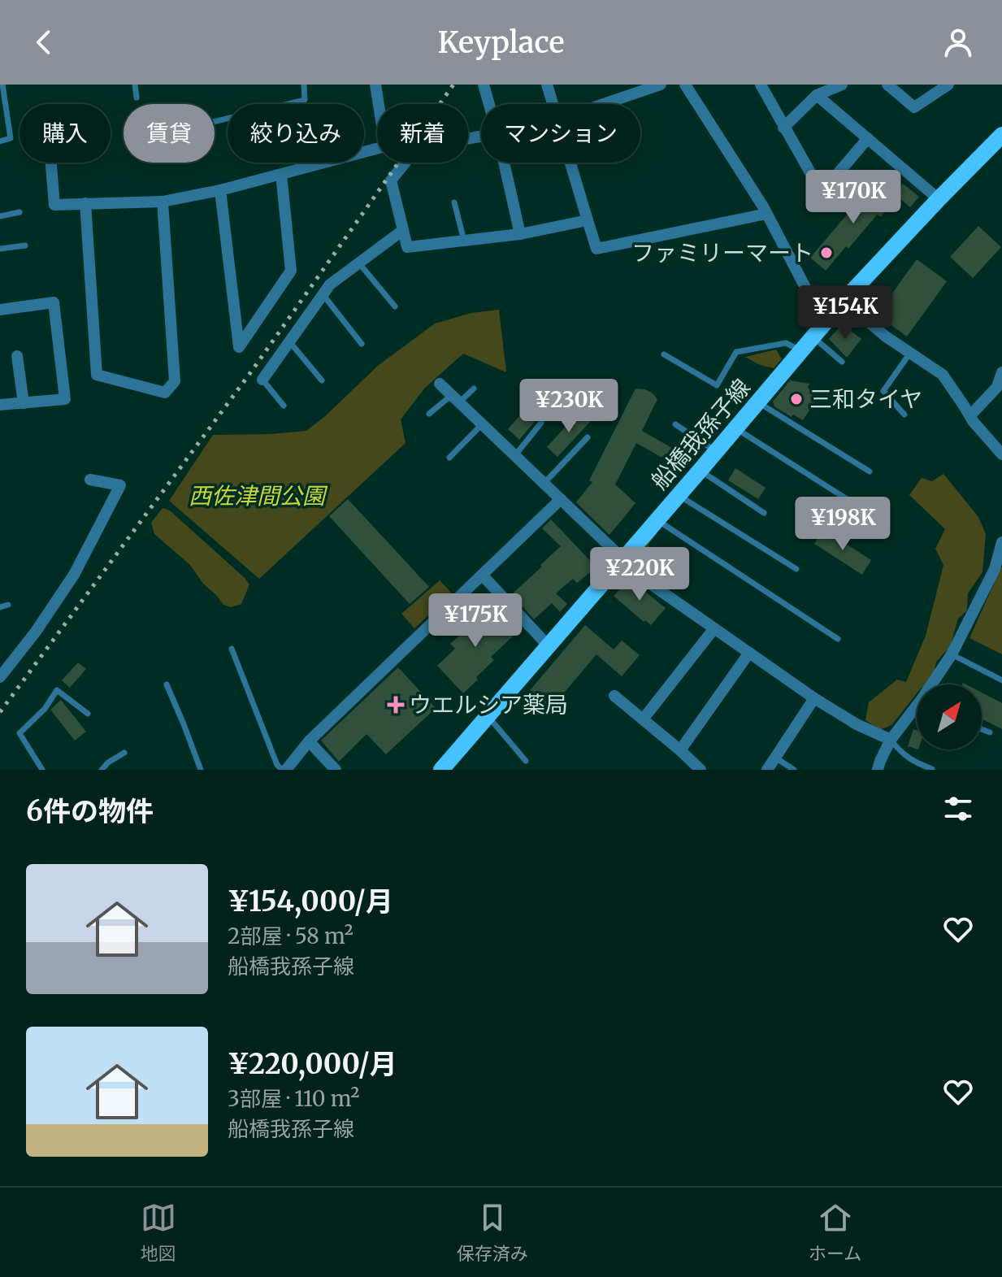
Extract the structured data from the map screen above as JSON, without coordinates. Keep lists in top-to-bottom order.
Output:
{
  "streets": {
    "main road": ["船橋我孫子線"]
  },
  "parks": ["西佐津間公園"],
  "places": {
    "other": ["ファミリーマート", "三和タイヤ"],
    "health": ["ウエルシア薬局"]
  },
  "north": "top right",
  "page": {
    "header": "Keyplace",
    "chip": [
      "購入",
      "賃貸",
      "絞り込み",
      "新着",
      "マンション"
    ],
    "price": [
      "¥170K",
      "¥154K",
      "¥230K",
      "¥198K",
      "¥220K",
      "¥175K"
    ],
    "heading": "6件の物件",
    "list": [
      {
        "name": "¥154,000/月",
        "note": "2部屋 · 58 m² · 船橋我孫子線"
      },
      {
        "name": "¥220,000/月",
        "note": "3部屋 · 110 m² · 船橋我孫子線"
      }
    ],
    "tabs": ["地図", "保存済み", "ホーム"]
  }
}
